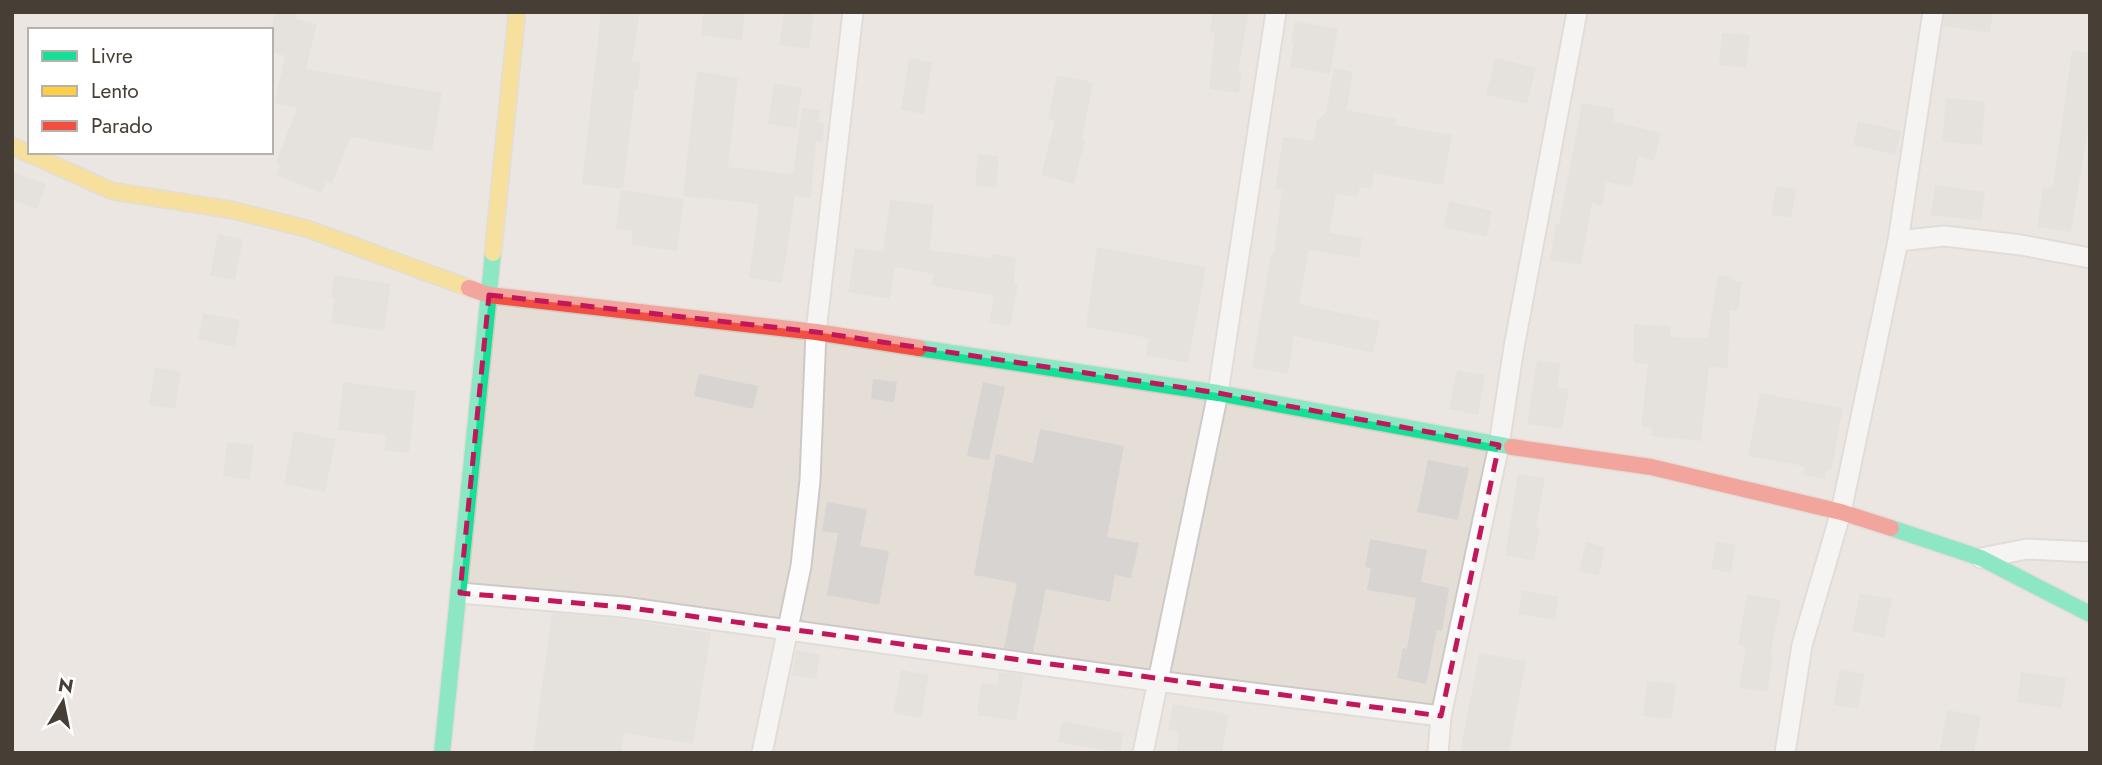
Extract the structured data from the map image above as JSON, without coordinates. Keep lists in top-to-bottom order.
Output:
{
  "legend": ["Livre", "Lento", "Parado"],
  "north": "top"
}
